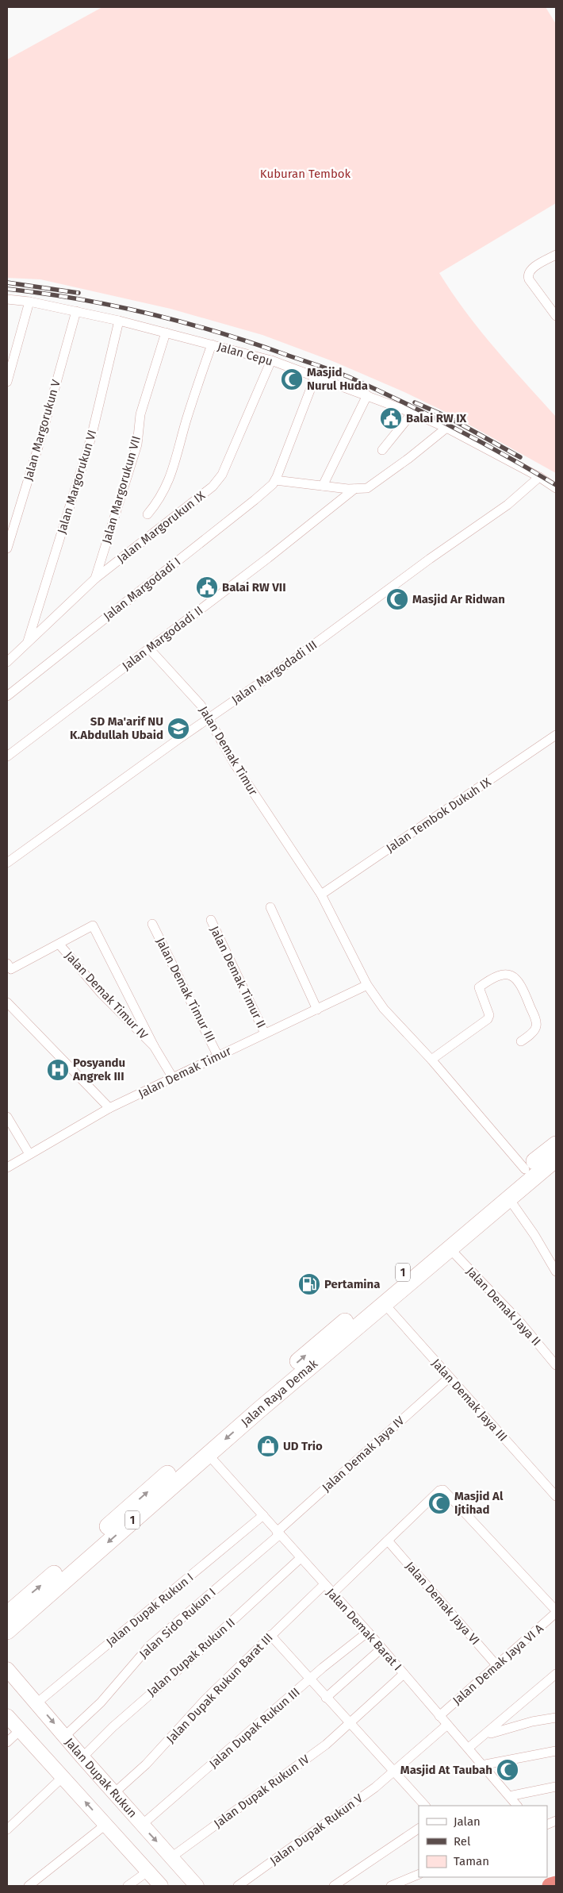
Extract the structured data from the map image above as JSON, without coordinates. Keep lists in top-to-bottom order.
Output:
{
  "streets": {
    "highway": ["1", "Jalan Raya Demak"],
    "main road": ["Jalan Dupak Rukun"],
    "street": [
      "Jalan Cepu",
      "Jalan Margorukun V",
      "Jalan Margorukun VI",
      "Jalan Margorukun VII",
      "Jalan Margorukun IX",
      "Jalan Margodadi I",
      "Jalan Margodadi II",
      "Jalan Margodadi III",
      "Jalan Demak Timur",
      "Jalan Tembok Dukuh IX",
      "Jalan Demak Timur II",
      "Jalan Demak Timur III",
      "Jalan Demak Timur IV",
      "Jalan Demak Jaya II",
      "Jalan Demak Jaya III",
      "Jalan Demak Jaya IV",
      "Jalan Demak Jaya VI",
      "Jalan Dupak Rukun I",
      "Jalan Sido Rukun I",
      "Jalan Demak Barat I",
      "Jalan Dupak Rukun II",
      "Jalan Demak Jaya VI A",
      "Jalan Dupak Rukun Barat III",
      "Jalan Dupak Rukun III",
      "Jalan Dupak Rukun IV",
      "Jalan Dupak Rukun V"
    ]
  },
  "crossings": [
    ["Jalan Cepu", "Jalan Margorukun V"],
    ["Jalan Cepu", "Jalan Margorukun VI"],
    ["Jalan Cepu", "Jalan Margorukun VII"],
    ["Jalan Cepu", "Jalan Margorukun IX"],
    ["Jalan Cepu", "Jalan Margodadi III"],
    ["Jalan Margorukun VI", "Jalan Margorukun IX"],
    ["Jalan Margorukun VII", "Jalan Margorukun IX"],
    ["Jalan Margodadi II", "Jalan Demak Timur"],
    ["Jalan Margodadi III", "Jalan Demak Timur"],
    ["Jalan Demak Timur", "Jalan Tembok Dukuh IX"],
    ["Jalan Demak Timur", "Jalan Demak Timur II"],
    ["Jalan Demak Timur", "Jalan Demak Timur III"],
    ["Jalan Demak Timur", "Jalan Demak Timur IV"],
    ["Jalan Demak Timur", "Jalan Raya Demak"],
    ["Jalan Demak Jaya II", "Jalan Raya Demak"],
    ["Jalan Raya Demak", "Jalan Demak Jaya III"],
    ["Jalan Raya Demak", "Jalan Demak Barat I"],
    ["Jalan Demak Jaya III", "Jalan Demak Jaya IV"],
    ["Jalan Demak Jaya IV", "Jalan Sido Rukun I"],
    ["Jalan Demak Jaya IV", "Jalan Demak Barat I"],
    ["Jalan Demak Jaya VI", "Jalan Demak Jaya VI A"],
    ["Jalan Dupak Rukun I", "Jalan Demak Barat I"],
    ["Jalan Dupak Rukun I", "Jalan Dupak Rukun"],
    ["Jalan Sido Rukun I", "Jalan Demak Barat I"],
    ["Jalan Sido Rukun I", "Jalan Dupak Rukun"],
    ["Jalan Demak Barat I", "Jalan Dupak Rukun II"],
    ["Jalan Demak Barat I", "Jalan Demak Jaya VI A"],
    ["Jalan Demak Barat I", "Jalan Dupak Rukun Barat III"],
    ["Jalan Demak Barat I", "Jalan Dupak Rukun III"],
    ["Jalan Demak Barat I", "Jalan Dupak Rukun IV"],
    ["Jalan Demak Barat I", "Jalan Dupak Rukun V"],
    ["Jalan Dupak Rukun II", "Jalan Dupak Rukun"],
    ["Jalan Dupak Rukun Barat III", "Jalan Dupak Rukun"],
    ["Jalan Dupak Rukun III", "Jalan Dupak Rukun"],
    ["Jalan Dupak Rukun", "Jalan Dupak Rukun IV"]
  ],
  "parks": ["Kuburan Tembok"],
  "places": {
    "mosque": [
      "Masjid Nurul Huda",
      "Masjid Ar Ridwan",
      "Masjid Al Ijtihad",
      "Masjid At Taubah"
    ],
    "public building": ["Balai RW IX", "Balai RW VII"],
    "school or university": ["SD Ma'arif NU K.Abdullah Ubaid"],
    "hospital": ["Posyandu Angrek III"],
    "fuel station": ["Pertamina"],
    "shop": ["UD Trio"]
  },
  "legend": ["Jalan", "Rel", "Taman"]
}
